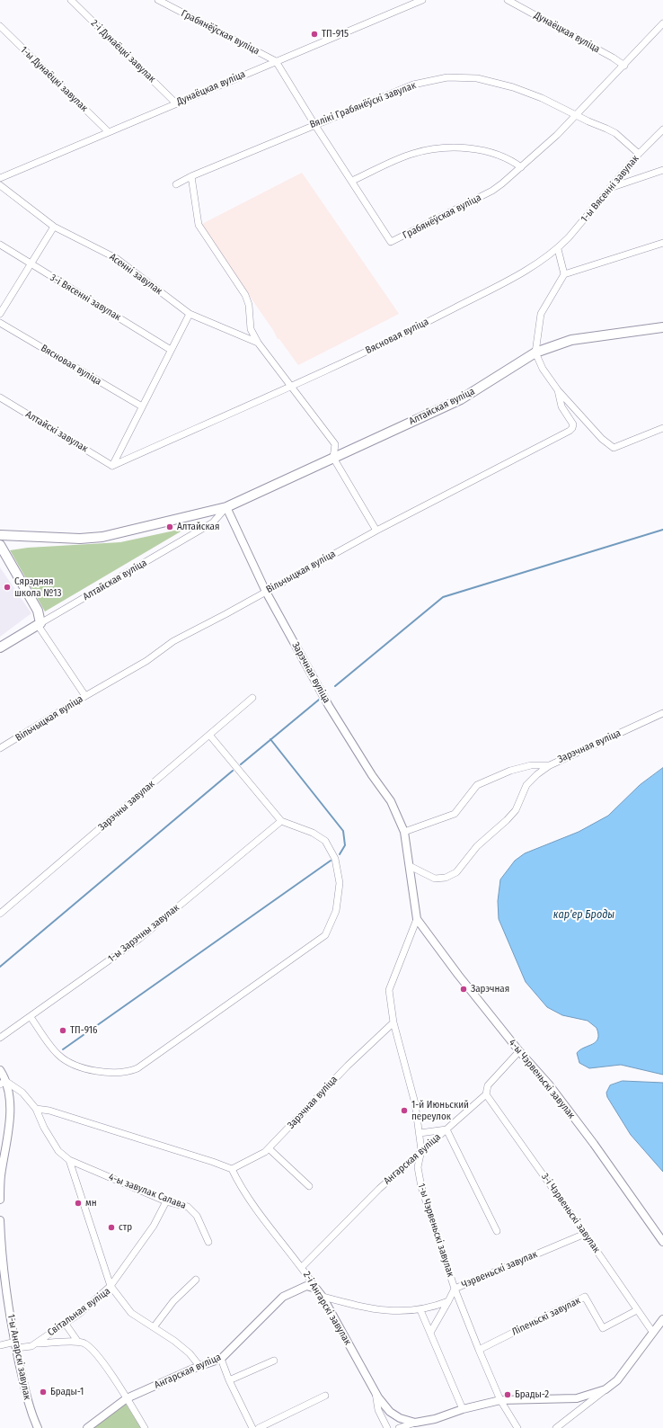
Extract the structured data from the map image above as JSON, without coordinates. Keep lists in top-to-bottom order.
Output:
{
  "streets": {
    "main road": ["Алтайская вуліца"],
    "street": [
      "Грабянёўская вуліца",
      "Дунаёцкая вуліца",
      "2-і Дунаёцкі завулак",
      "1-ы Дунаёцкі завулак",
      "Вялікі Грабянёўскі завулак",
      "1-ы Вясенні завулак",
      "Асенні завулак",
      "3-і Вясенні завулак",
      "Вясновая вуліца",
      "Алтайскі завулак",
      "Вільчыцкая вуліца",
      "Зарэчная вуліца",
      "Зарэчны завулак",
      "1-ы Зарэчны завулак",
      "4-ы Чэрвеньскі завулак",
      "Ангарская вуліца",
      "4-ы завулак Салава",
      "3-і Чэрвеньскі завулак",
      "1-ы Чэрвеньскі завулак",
      "Чэрвеньскі завулак",
      "2-і Ангарскі завулак",
      "Світальная вуліца",
      "Ліпеньскі завулак",
      "1-ы Ангарскі завулак"
    ]
  },
  "crossings": [
    ["Грабянёўская вуліца", "Дунаёцкая вуліца"],
    ["Грабянёўская вуліца", "Вялікі Грабянёўскі завулак"],
    ["Дунаёцкая вуліца", "2-і Дунаёцкі завулак"],
    ["Дунаёцкая вуліца", "1-ы Дунаёцкі завулак"],
    ["Вялікі Грабянёўскі завулак", "1-ы Вясенні завулак"],
    ["1-ы Вясенні завулак", "Вясновая вуліца"],
    ["Вясновая вуліца", "Алтайскі завулак"],
    ["Алтайская вуліца", "Зарэчная вуліца"],
    ["Вільчыцкая вуліца", "Зарэчная вуліца"],
    ["Зарэчная вуліца", "4-ы Чэрвеньскі завулак"],
    ["Зарэчная вуліца", "1-ы Чэрвеньскі завулак"],
    ["Зарэчная вуліца", "2-і Ангарскі завулак"],
    ["4-ы Чэрвеньскі завулак", "Ангарская вуліца"],
    ["Ангарская вуліца", "3-і Чэрвеньскі завулак"],
    ["Ангарская вуліца", "1-ы Чэрвеньскі завулак"],
    ["Ангарская вуліца", "2-і Ангарскі завулак"],
    ["Ангарская вуліца", "Світальная вуліца"],
    ["3-і Чэрвеньскі завулак", "Чэрвеньскі завулак"],
    ["3-і Чэрвеньскі завулак", "Ліпеньскі завулак"],
    ["1-ы Чэрвеньскі завулак", "Чэрвеньскі завулак"],
    ["1-ы Чэрвеньскі завулак", "Ліпеньскі завулак"],
    ["Світальная вуліца", "1-ы Ангарскі завулак"]
  ],
  "water": ["карʼер Броды"],
  "places": [
    "ТП-915",
    "Алтайская",
    "Сярэдняя школа №13",
    "Зарэчная",
    "ТП-916",
    "1-й Июньский переулок",
    "мн",
    "стр",
    "Брады-1",
    "Брады-2"
  ]
}
